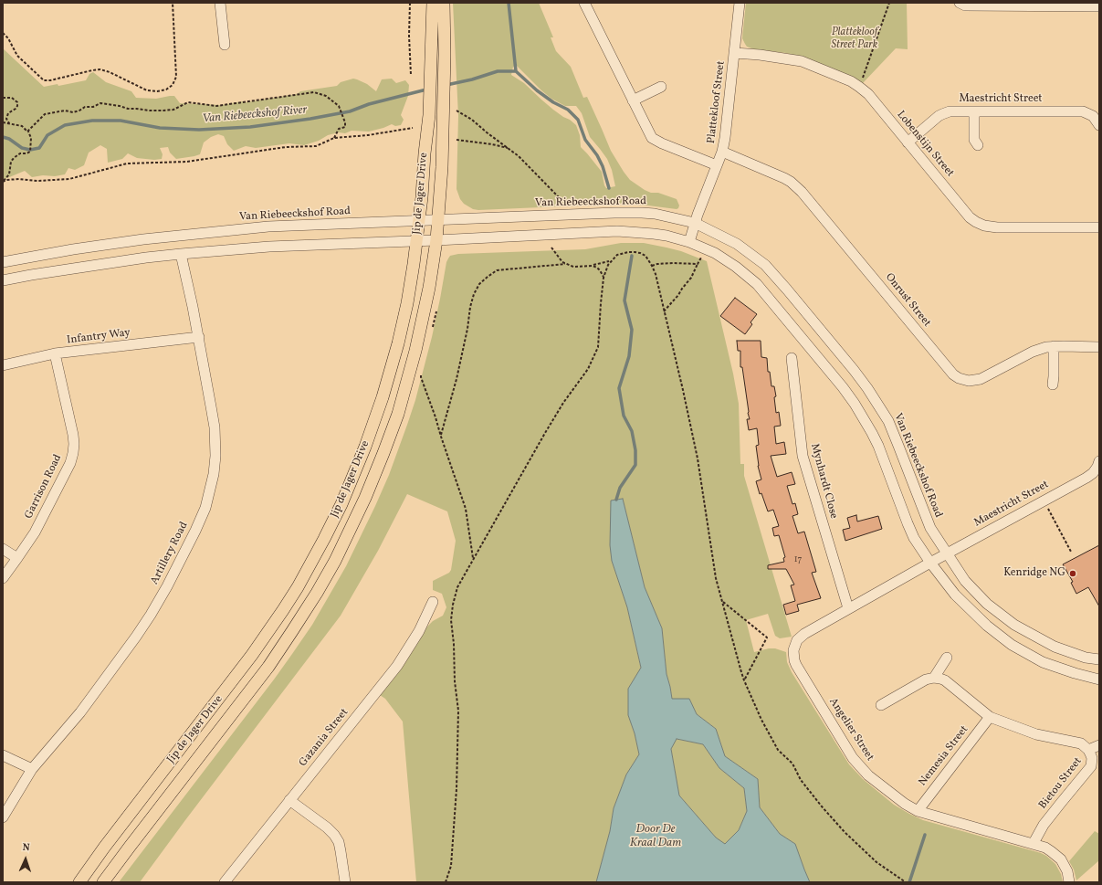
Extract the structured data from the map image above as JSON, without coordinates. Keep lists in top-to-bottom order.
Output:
{
  "streets": {
    "main road": ["Jip de Jager Drive"],
    "street": [
      "Maestricht Street",
      "Plattekloof Street",
      "Lobenstijn Street",
      "Van Riebeeckshof Road",
      "Onrust Street",
      "Infantry Way",
      "Mynhardt Close",
      "Garrison Road",
      "Artillery Road",
      "Angelier Street",
      "Gazania Street",
      "Nemesia Street",
      "Bietou Street"
    ]
  },
  "crossings": [
    ["Maestricht Street", "Lobenstijn Street"],
    ["Maestricht Street", "Van Riebeeckshof Road"],
    ["Maestricht Street", "Angelier Street"],
    ["Plattekloof Street", "Lobenstijn Street"],
    ["Plattekloof Street", "Van Riebeeckshof Road"],
    ["Plattekloof Street", "Onrust Street"],
    ["Jip de Jager Drive", "Van Riebeeckshof Road"],
    ["Infantry Way", "Garrison Road"],
    ["Infantry Way", "Artillery Road"],
    ["Mynhardt Close", "Angelier Street"],
    ["Angelier Street", "Nemesia Street"],
    ["Angelier Street", "Bietou Street"],
    ["Nemesia Street", "Bietou Street"]
  ],
  "water": ["Van Riebeeckshof River", "Door De Kraal Dam"],
  "parks": ["Plattekloof Street Park"],
  "places": ["Kenridge NG"],
  "house_numbers": ["17"],
  "north": "top"
}
